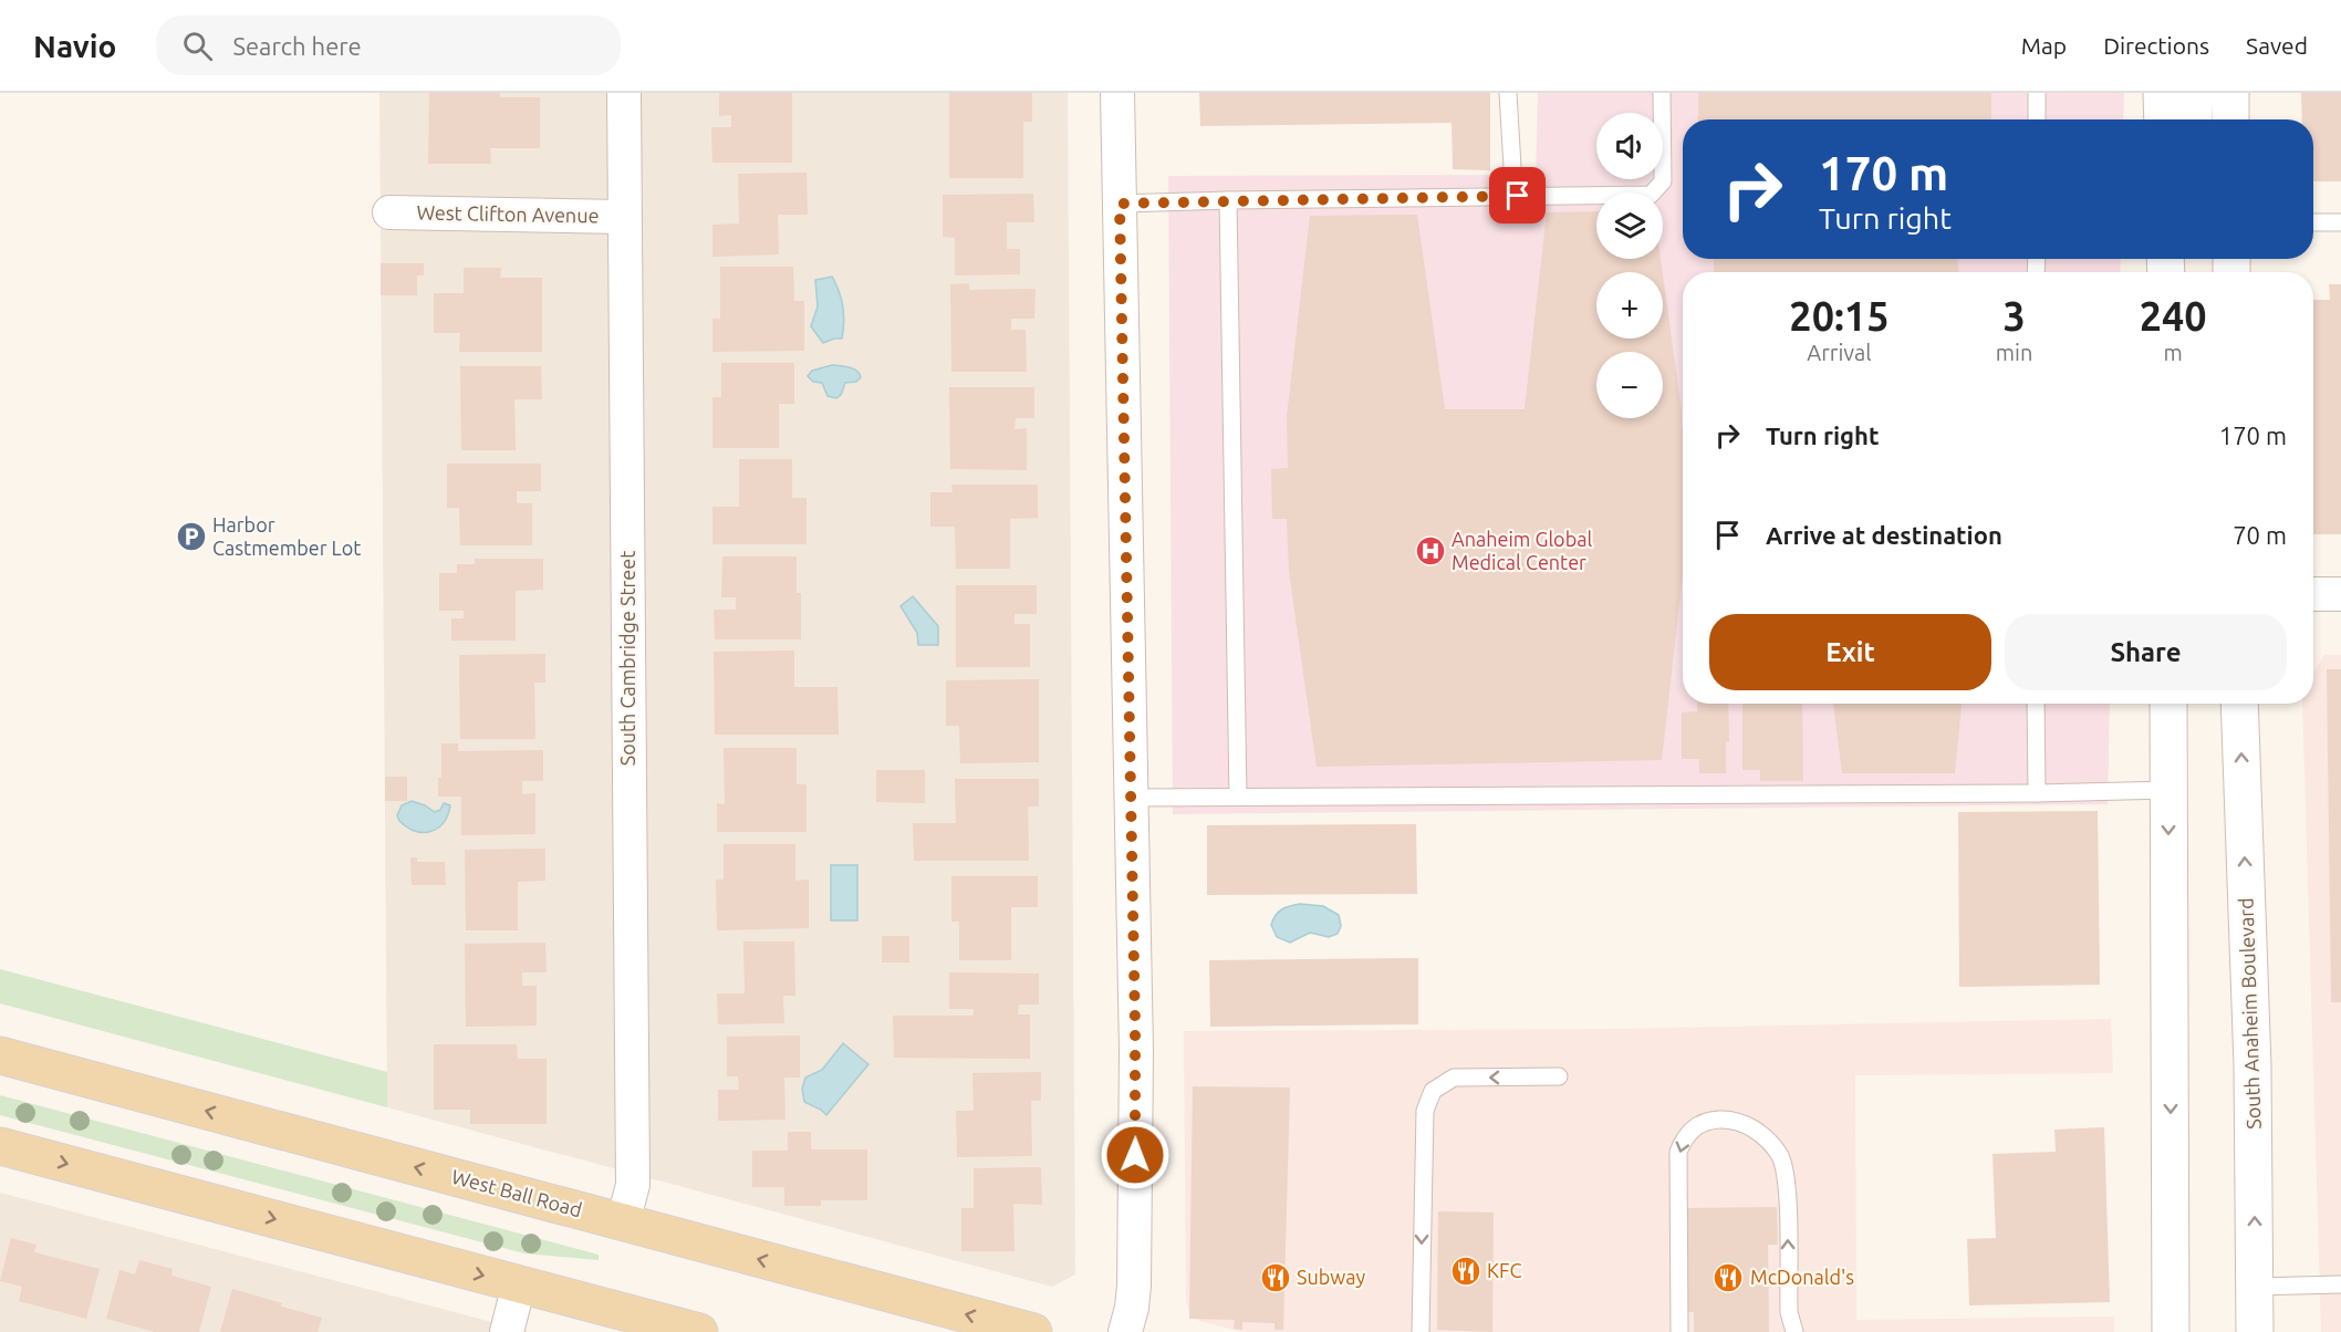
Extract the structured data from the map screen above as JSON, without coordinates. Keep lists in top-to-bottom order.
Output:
{
  "streets": {
    "main road": ["South Anaheim Boulevard", "West Ball Road"],
    "street": ["West Clifton Avenue", "South Cambridge Street"]
  },
  "crossings": [
    ["West Clifton Avenue", "South Cambridge Street"],
    ["South Cambridge Street", "West Ball Road"]
  ],
  "places": {
    "parking": ["Harbor Castmember Lot"],
    "hospital": ["Anaheim Global Medical Center"],
    "restaurant": ["KFC", "Subway", "McDonald's"]
  },
  "page": {
    "header": "Navio",
    "search": "Search here",
    "nav": ["Map", "Directions", "Saved"],
    "map_buttons": ["+", "−"],
    "turn": ["170 m", "Turn right"],
    "eta": [
      "20:15",
      "Arrival",
      "3",
      "min",
      "240",
      "m"
    ],
    "list": [
      {
        "name": "Turn right",
        "value": "170 m"
      },
      {
        "name": "Arrive at destination",
        "value": "70 m"
      }
    ],
    "buttons": ["Exit", "Share"]
  }
}
